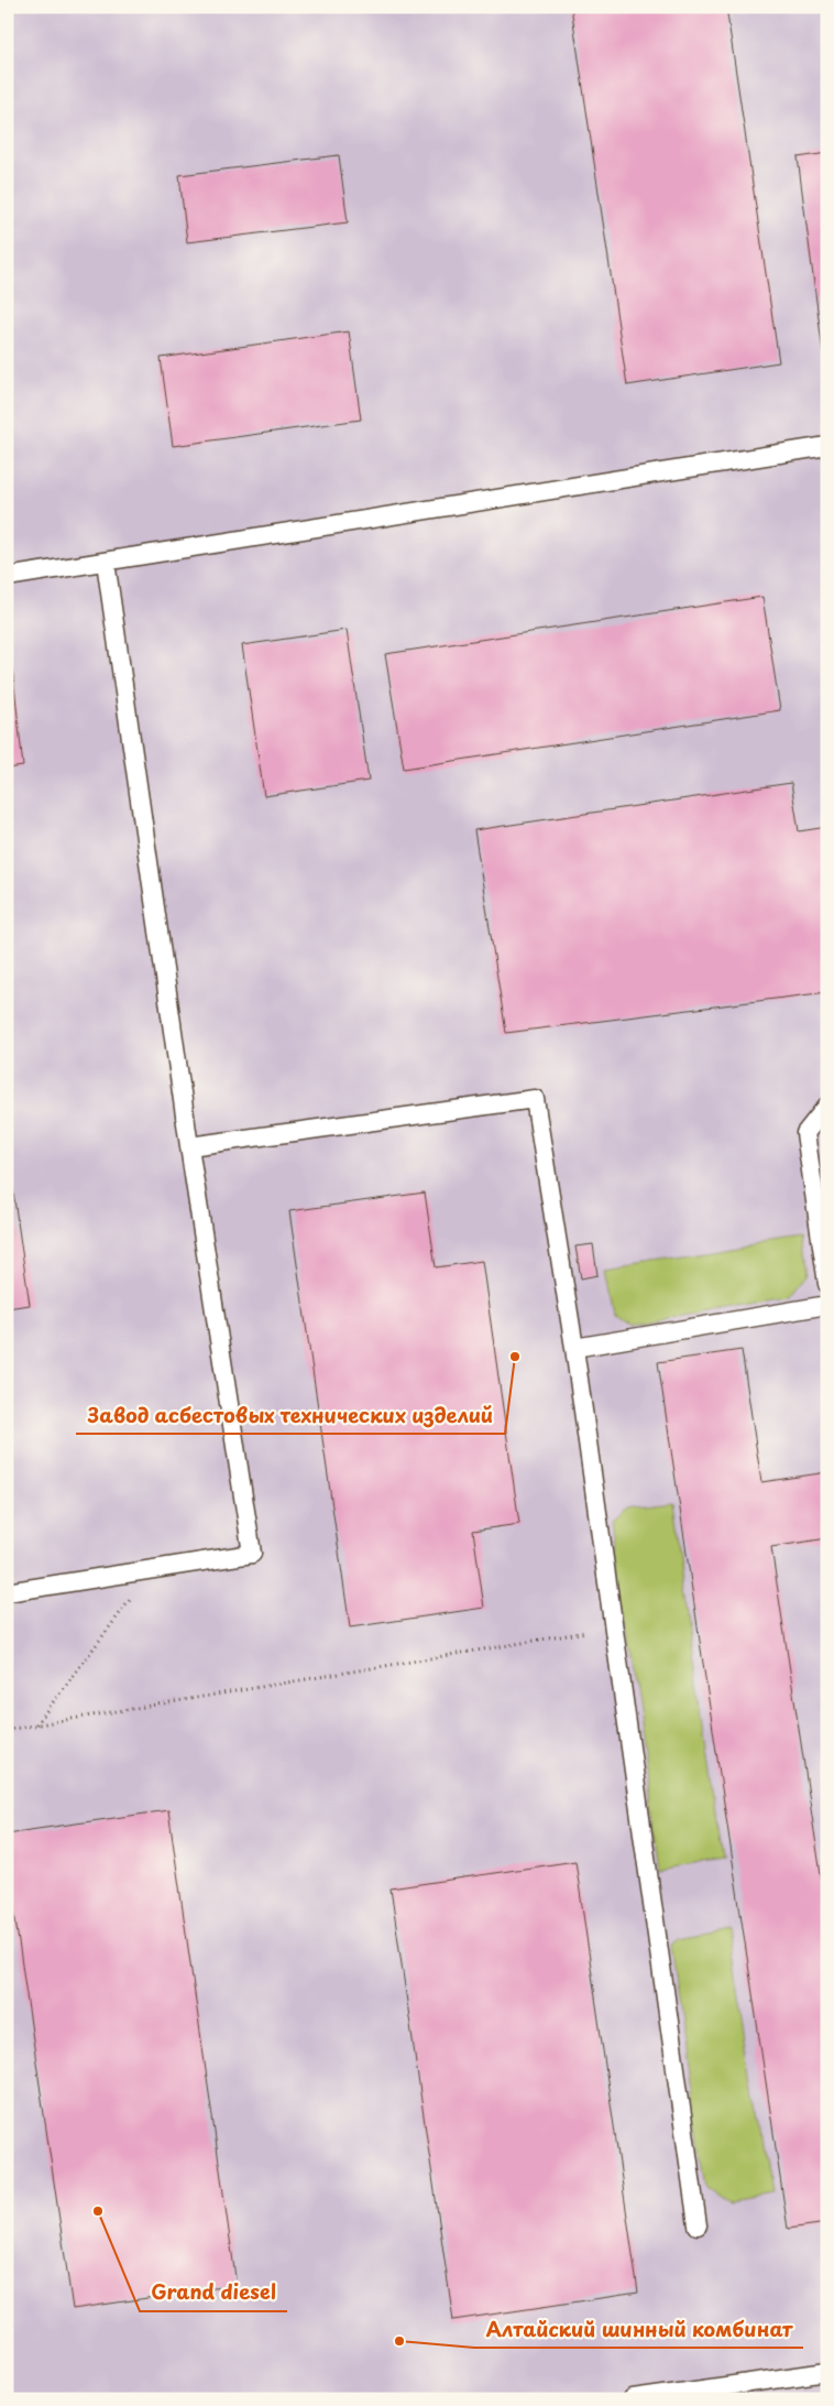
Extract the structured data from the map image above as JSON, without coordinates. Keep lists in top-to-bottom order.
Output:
{
  "places": ["Завод асбестовых технических изделий", "Grand diesel", "Алтайский шинный комбинат"]
}
